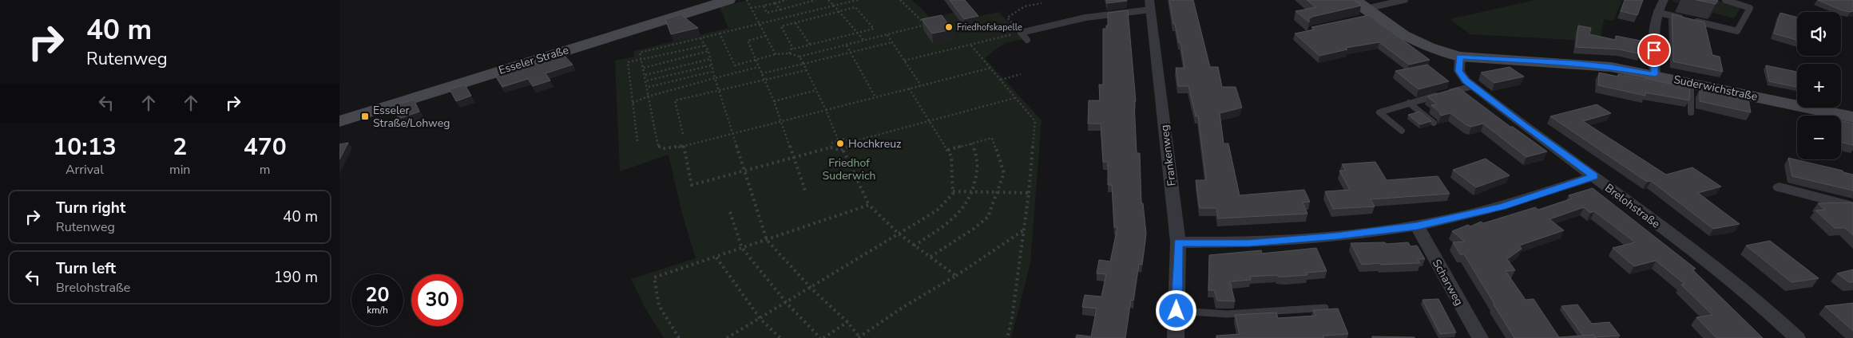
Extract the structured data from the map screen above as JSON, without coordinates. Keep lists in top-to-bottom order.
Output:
{
  "streets": {
    "main road": ["Esseler Straße", "Suderwichstraße"],
    "street": ["Frankenweg", "Brelohstraße", "Scharweg"]
  },
  "crossings": [
    ["Suderwichstraße", "Brelohstraße"]
  ],
  "parks": ["Friedhof Suderwich"],
  "places": {
    "other": ["Friedhofskapelle", "Hochkreuz"],
    "transit": ["Esseler Straße/Lohweg"]
  },
  "page": {
    "turn": ["40 m", "Rutenweg"],
    "map_buttons": ["+", "−"],
    "eta": [
      "10:13",
      "Arrival",
      "2",
      "min",
      "470",
      "m"
    ],
    "list": [
      {
        "name": "Turn right",
        "note": "Rutenweg",
        "value": "40 m"
      },
      {
        "name": "Turn left",
        "note": "Brelohstraße",
        "value": "190 m"
      }
    ],
    "speed": "20 km/h",
    "limit": "30"
  }
}
